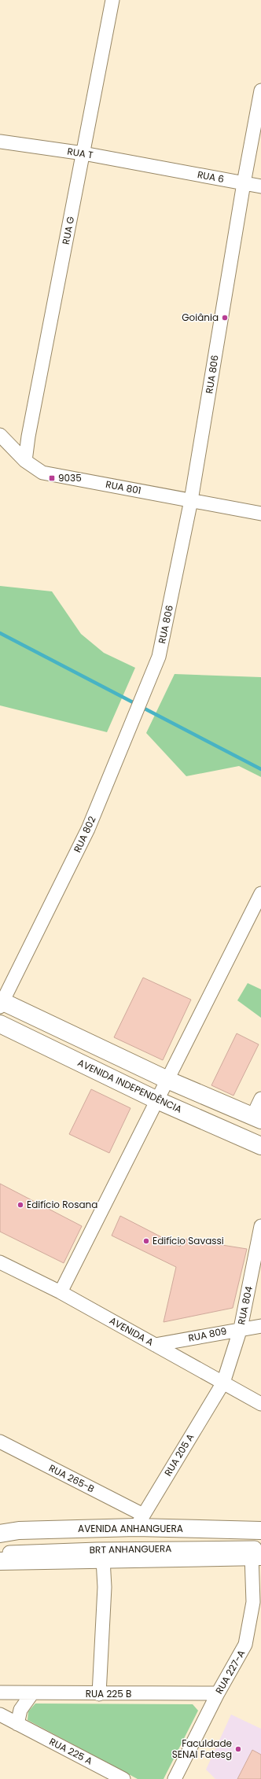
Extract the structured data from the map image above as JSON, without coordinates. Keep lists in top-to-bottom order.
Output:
{
  "streets": {
    "main road": ["AVENIDA INDEPENDÊNCIA", "AVENIDA ANHANGUERA"],
    "street": [
      "RUA T",
      "RUA 6",
      "RUA G",
      "RUA 806",
      "RUA 801",
      "RUA 802",
      "RUA 804",
      "AVENIDA A",
      "RUA 809",
      "RUA 205 A",
      "RUA 265-B",
      "BRT ANHANGUERA",
      "RUA 227-A",
      "RUA 225 B",
      "RUA 225 A"
    ]
  },
  "crossings": [
    ["RUA T", "RUA 6"],
    ["RUA T", "RUA G"],
    ["RUA 6", "RUA 806"],
    ["RUA G", "RUA 801"],
    ["RUA 806", "RUA 801"],
    ["RUA 806", "RUA 802"],
    ["RUA 804", "AVENIDA A"],
    ["RUA 804", "RUA 809"],
    ["RUA 804", "RUA 205 A"],
    ["AVENIDA A", "RUA 809"],
    ["AVENIDA A", "RUA 205 A"],
    ["RUA 205 A", "RUA 265-B"],
    ["RUA 205 A", "AVENIDA ANHANGUERA"],
    ["RUA 265-B", "AVENIDA ANHANGUERA"],
    ["BRT ANHANGUERA", "RUA 227-A"],
    ["RUA 227-A", "RUA 225 B"]
  ],
  "places": {
    "other": [
      "Goiânia",
      "Edifício Rosana",
      "Edifício Savassi",
      "Faculdade SENAI Fatesg"
    ],
    "transit": ["9035"]
  }
}
